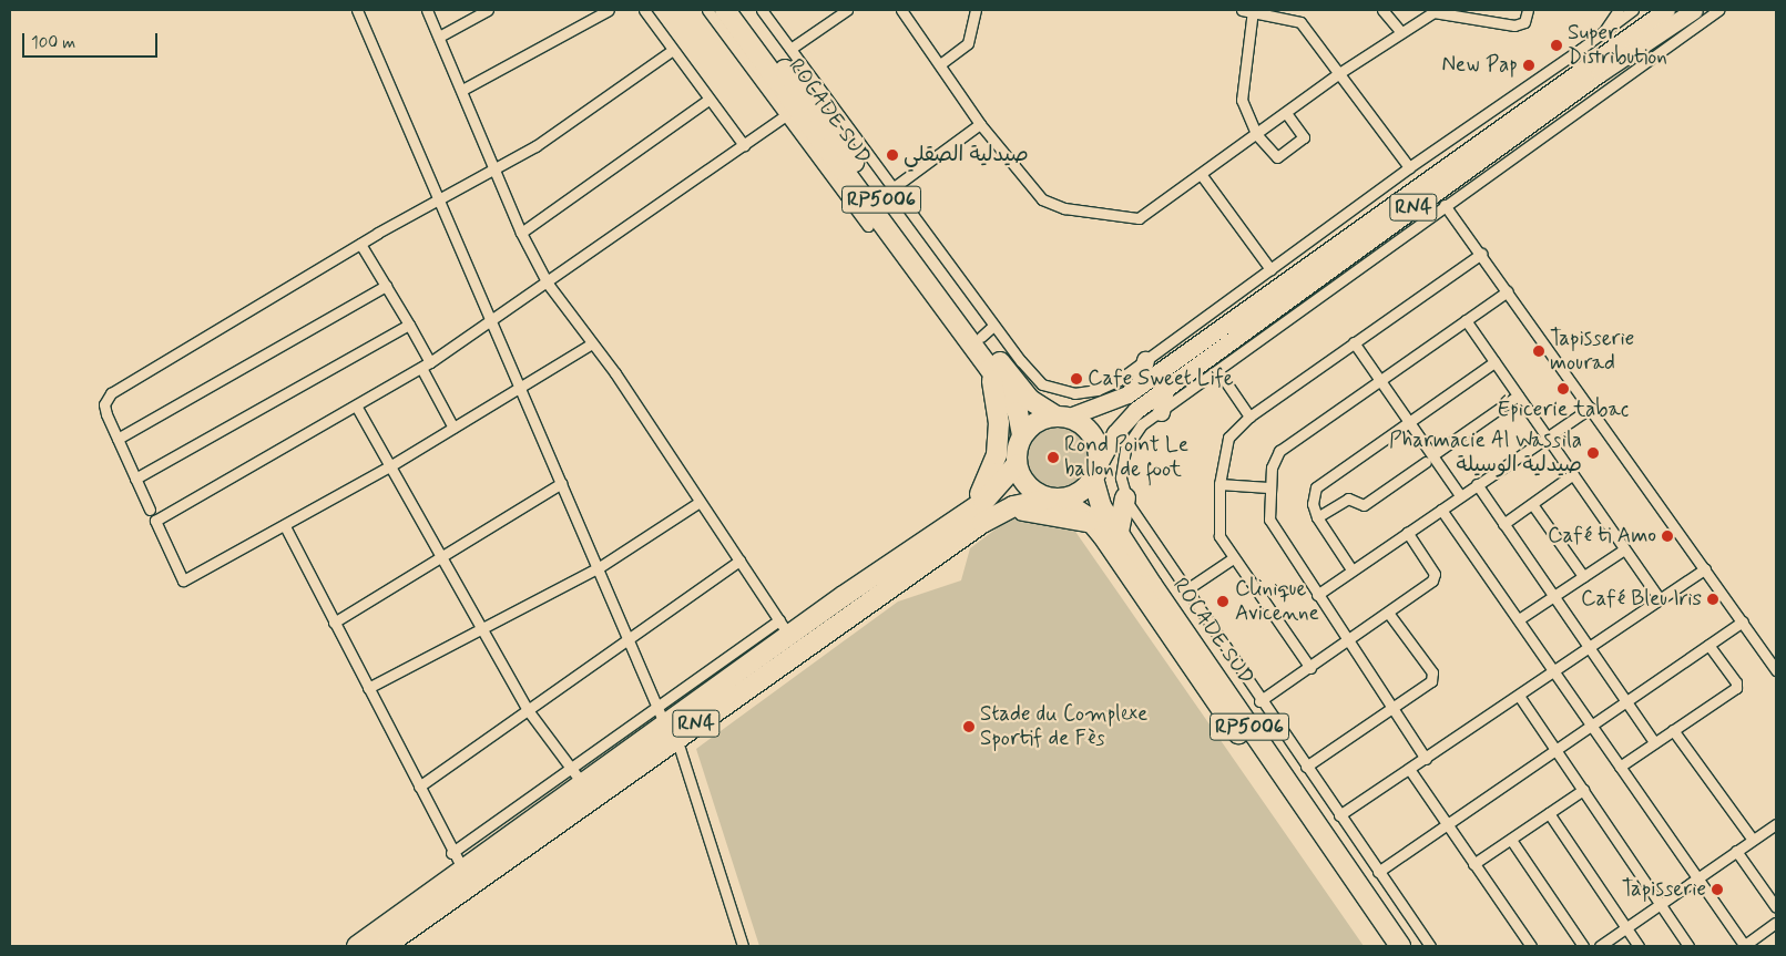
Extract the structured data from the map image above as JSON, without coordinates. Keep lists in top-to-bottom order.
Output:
{
  "streets": {
    "highway": ["ROCADE SUD", "RP5006", "RN4"]
  },
  "crossings": [
    ["ROCADE SUD", "RP5006"],
    ["ROCADE SUD", "RN4"],
    ["RP5006", "RN4"]
  ],
  "places": [
    "Super Distribution",
    "New Pap",
    "صيدلية الصقلي",
    "Tapisserie mourad",
    "Cafe Sweet Life",
    "Épicerie tabac",
    "Pharmacie Al Wassila صيدلية الوسيلة",
    "Rond Point Le ballon de foot",
    "Café ti Amo",
    "Café Bleu Iris",
    "Clinique Avicenne",
    "Stade du Complexe Sportif de Fès",
    "Tapisserie"
  ],
  "scale_bar": "100 m"
}
